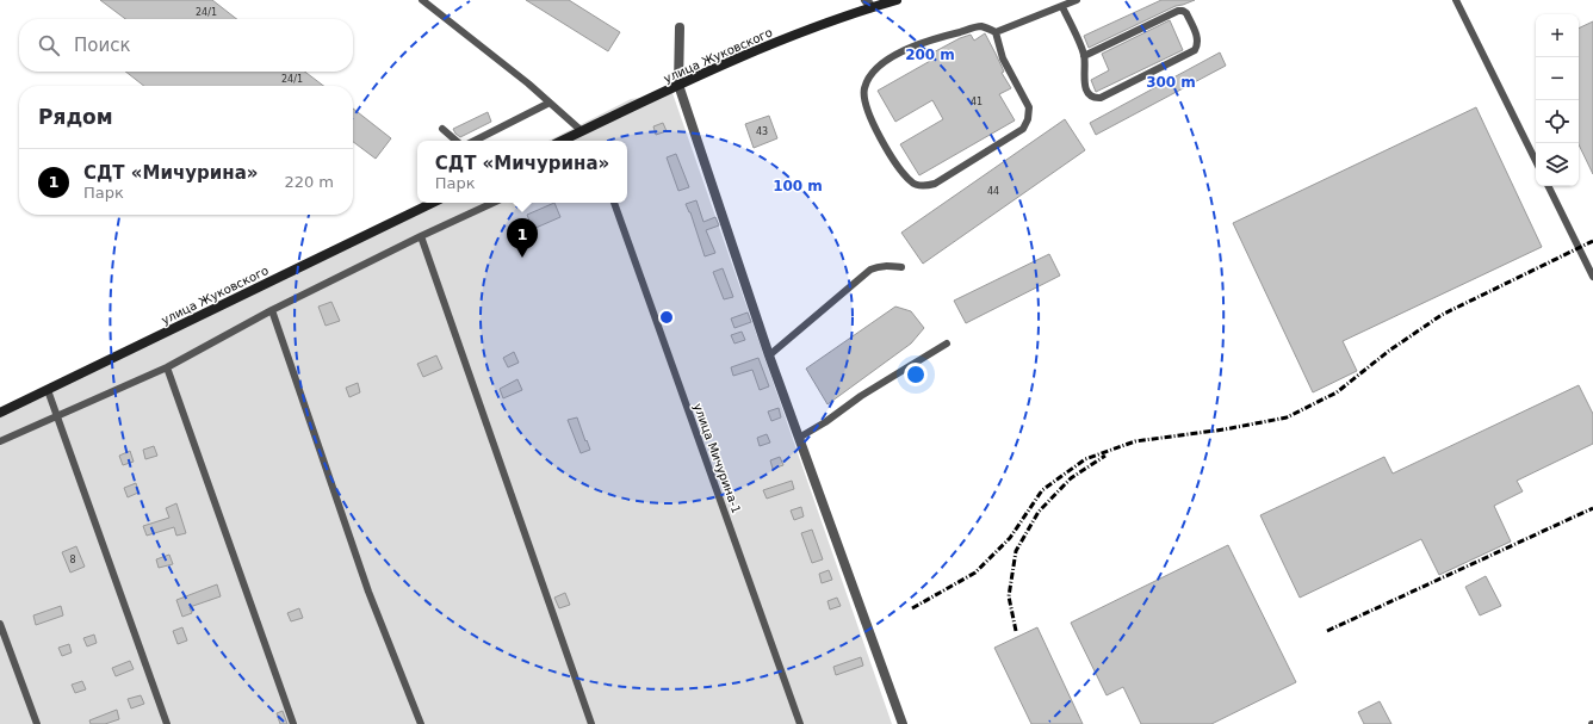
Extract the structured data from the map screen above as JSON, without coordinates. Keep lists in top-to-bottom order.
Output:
{
  "streets": {
    "main road": ["улица Жуковского"],
    "lane": ["улица Мичурина-1"]
  },
  "house_numbers": [
    "24/1",
    "24/1",
    "41",
    "43",
    "44",
    "8"
  ],
  "page": {
    "map_buttons": ["+", "−"],
    "search": "Поиск",
    "heading": "Рядом",
    "popup": ["СДТ «Мичурина»", "Парк"],
    "list": [
      {
        "mark": "1",
        "name": "СДТ «Мичурина»",
        "note": "Парк",
        "value": "220 m"
      }
    ],
    "pins": "1"
  },
  "rings": ["200 m", "300 m", "100 m"]
}
